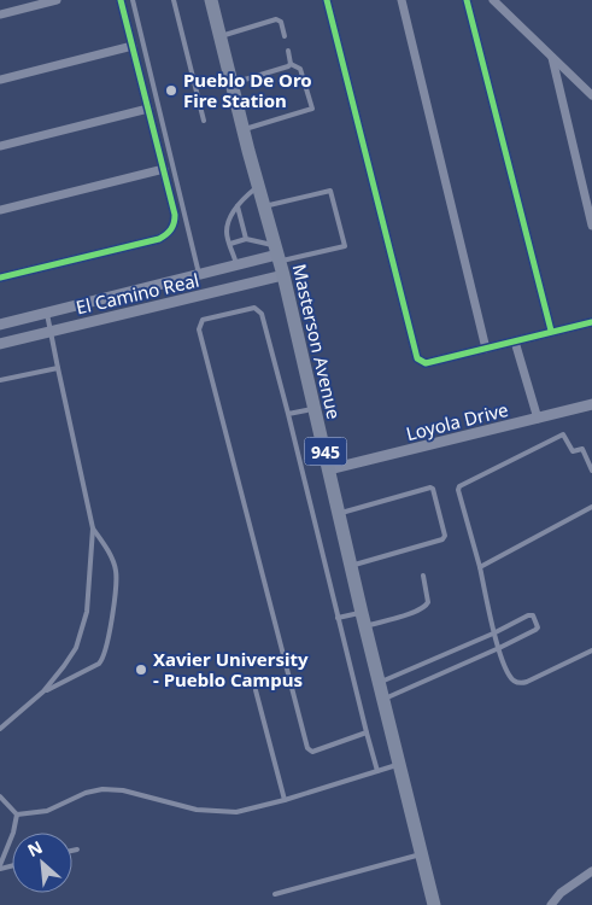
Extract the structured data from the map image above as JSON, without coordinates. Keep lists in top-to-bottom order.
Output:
{
  "streets": {
    "main road": ["Masterson Avenue", "945"],
    "street": ["El Camino Real", "Loyola Drive"]
  },
  "crossings": [
    ["El Camino Real", "Masterson Avenue"],
    ["Masterson Avenue", "Loyola Drive"]
  ],
  "places": ["Pueblo De Oro Fire Station", "Xavier University - Pueblo Campus"],
  "north": "top left"
}
